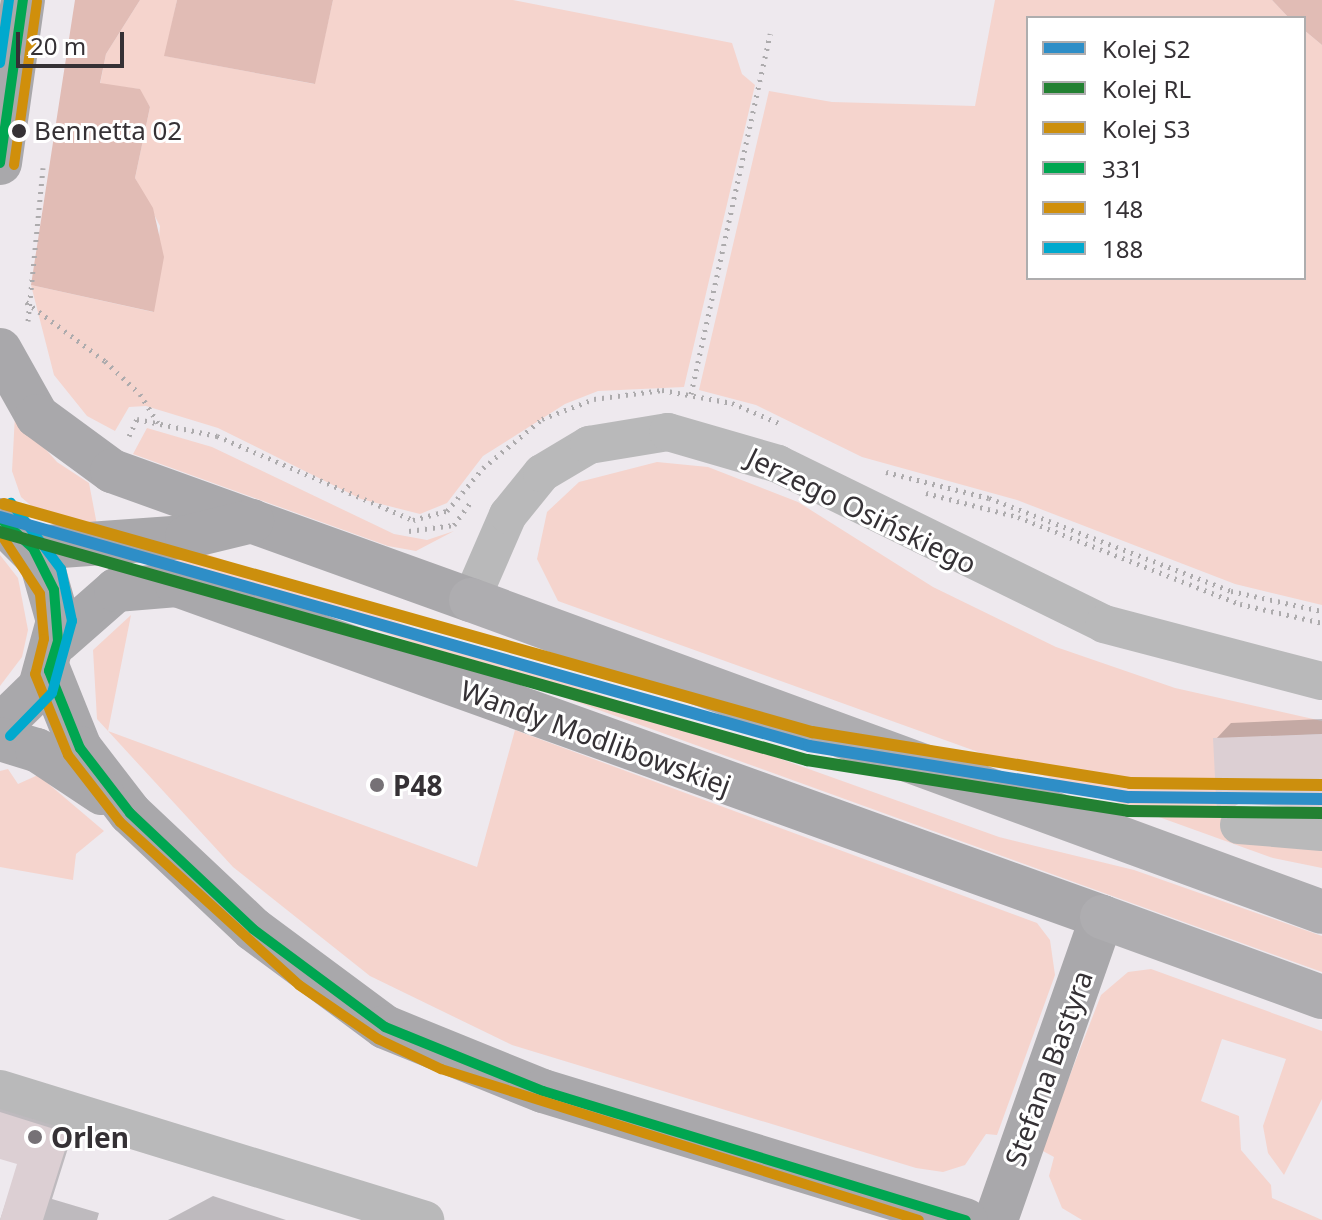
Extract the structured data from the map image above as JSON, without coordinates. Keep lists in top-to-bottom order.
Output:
{
  "streets": {
    "main road": ["Wandy Modlibowskiej", "Stefana Bastyra"],
    "street": ["Jerzego Osińskiego"]
  },
  "crossings": [
    ["Wandy Modlibowskiej", "Stefana Bastyra"]
  ],
  "places": ["Bennetta 02", "P48", "Orlen"],
  "lines": [
    "transit line 331",
    "transit line 188",
    "transit line 148",
    "rail line S3",
    "rail line S2",
    "rail line RL"
  ],
  "legend": [
    "Kolej S2",
    "Kolej RL",
    "Kolej S3",
    "331",
    "148",
    "188"
  ],
  "scale_bar": "20 m"
}
